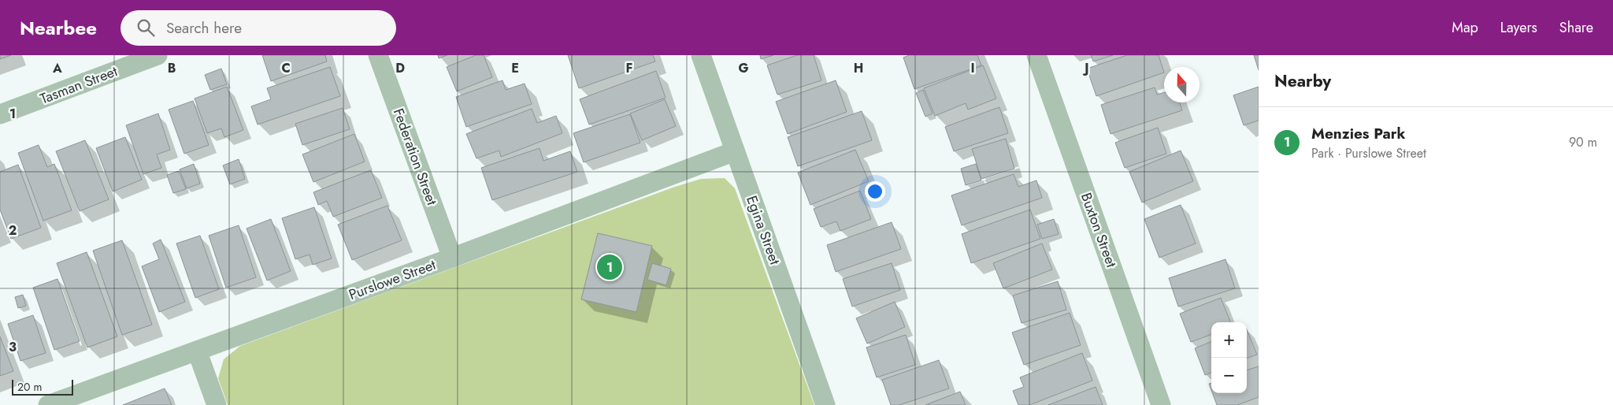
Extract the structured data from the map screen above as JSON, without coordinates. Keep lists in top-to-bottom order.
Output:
{
  "streets": {
    "street": [
      "Tasman Street",
      "Federation Street",
      "Egina Street",
      "Buxton Street",
      "Purslowe Street"
    ]
  },
  "crossings": [
    ["Federation Street", "Purslowe Street"],
    ["Egina Street", "Purslowe Street"]
  ],
  "scale_bar": "20 m",
  "north": "top",
  "page": {
    "header": "Nearbee",
    "search": "Search here",
    "nav": ["Map", "Layers", "Share"],
    "heading": "Nearby",
    "list": [
      {
        "mark": "1",
        "name": "Menzies Park",
        "note": "Park · Purslowe Street",
        "value": "90 m"
      }
    ],
    "pins": "1",
    "map_buttons": ["+", "−"],
    "scale": "20 m"
  },
  "grid": {
    "columns": [
      "A",
      "B",
      "C",
      "D",
      "E",
      "F",
      "G",
      "H",
      "I",
      "J"
    ],
    "rows": ["1", "2", "3"]
  }
}
